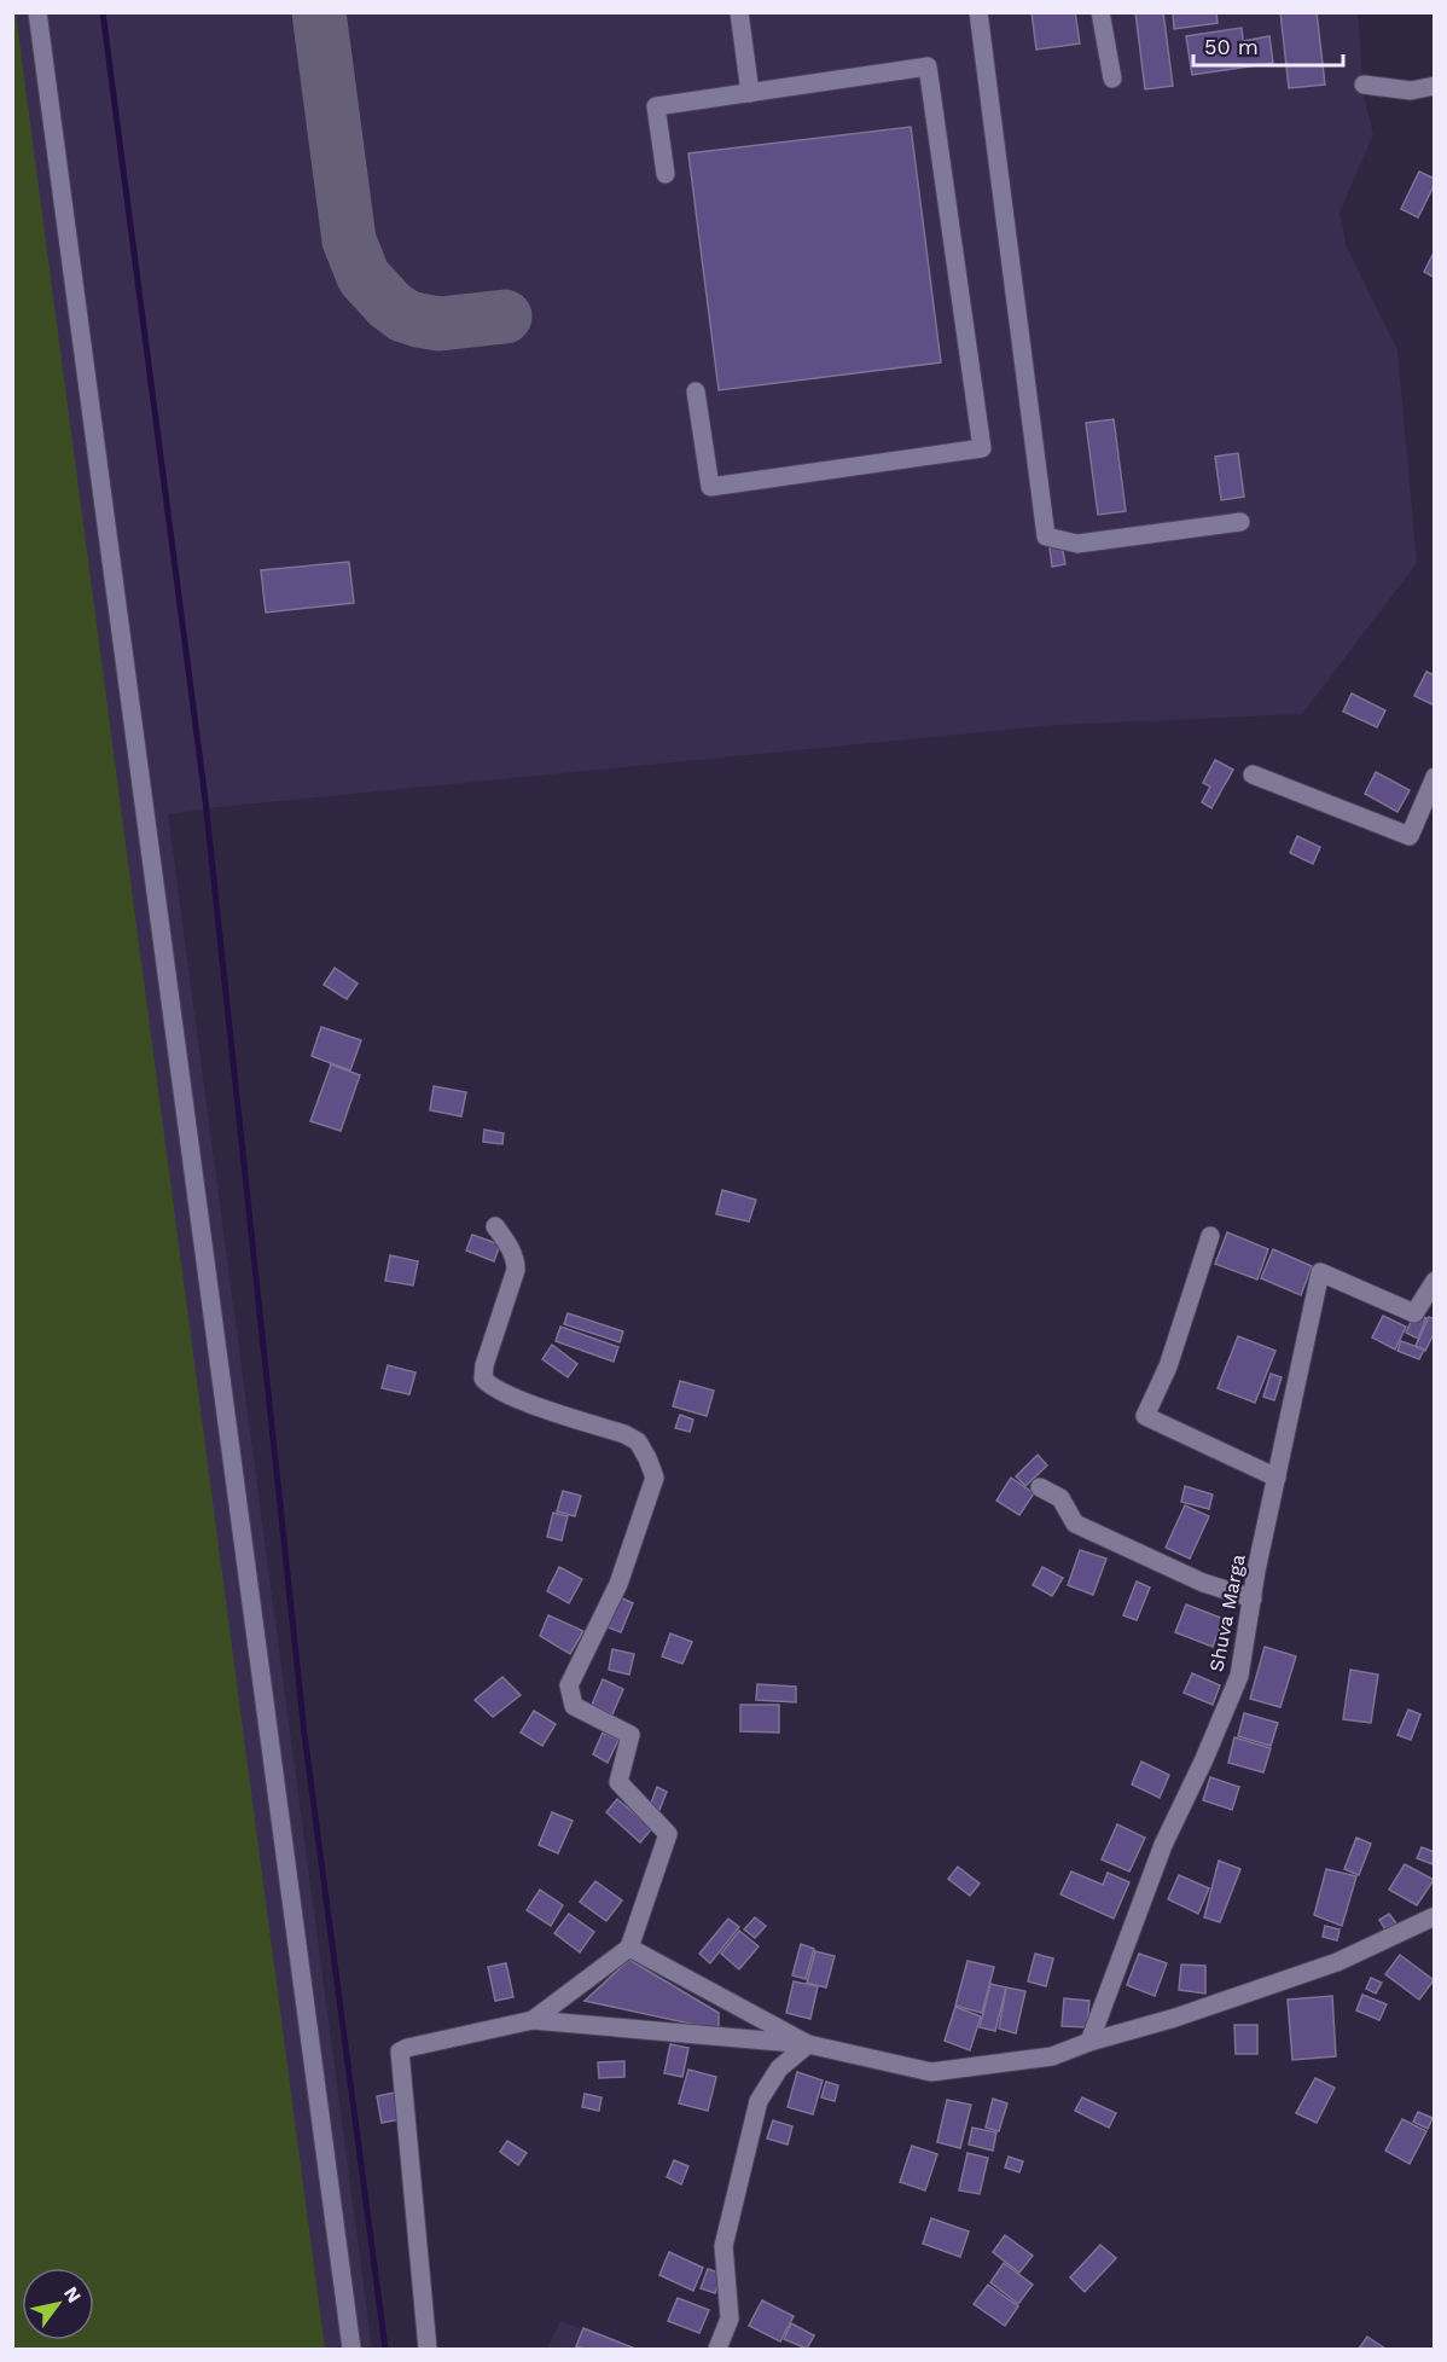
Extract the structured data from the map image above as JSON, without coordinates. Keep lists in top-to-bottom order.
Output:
{
  "streets": {
    "street": ["Shuva Marga"]
  },
  "scale_bar": "50 m",
  "north": "top right"
}
